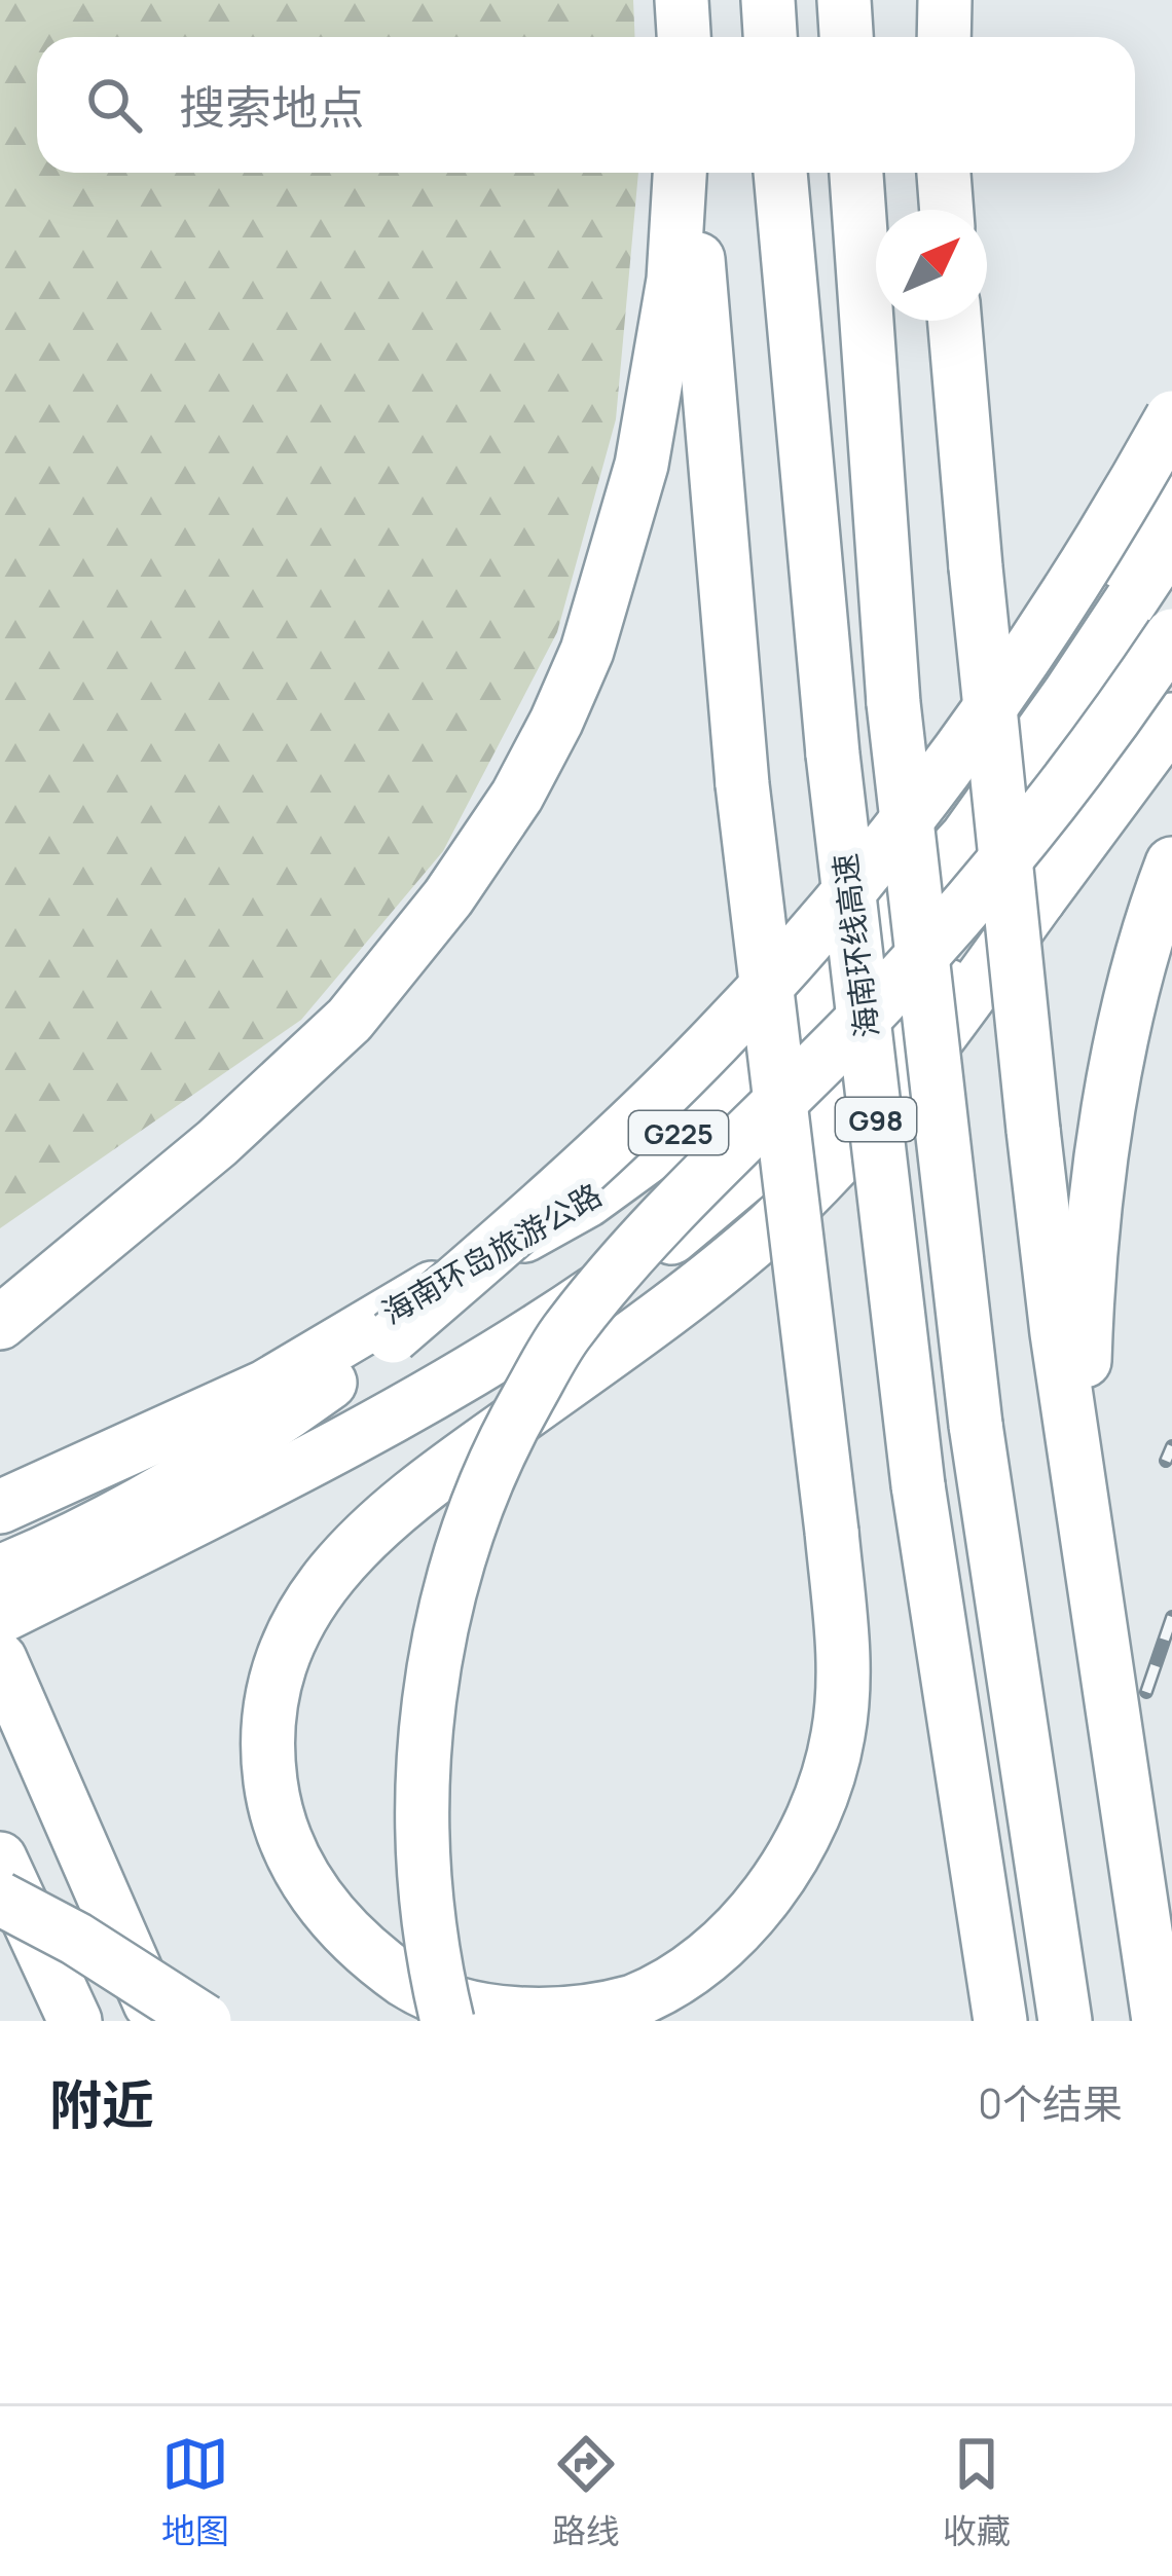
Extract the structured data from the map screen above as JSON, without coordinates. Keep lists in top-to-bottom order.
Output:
{
  "streets": {
    "highway": [
      "海南环线高速",
      "G98",
      "G225",
      "海南环岛旅游公路"
    ]
  },
  "north": "top right",
  "page": {
    "search": "搜索地点",
    "heading": ["附近", "0个结果"],
    "nav": ["地图", "路线", "收藏"]
  }
}
